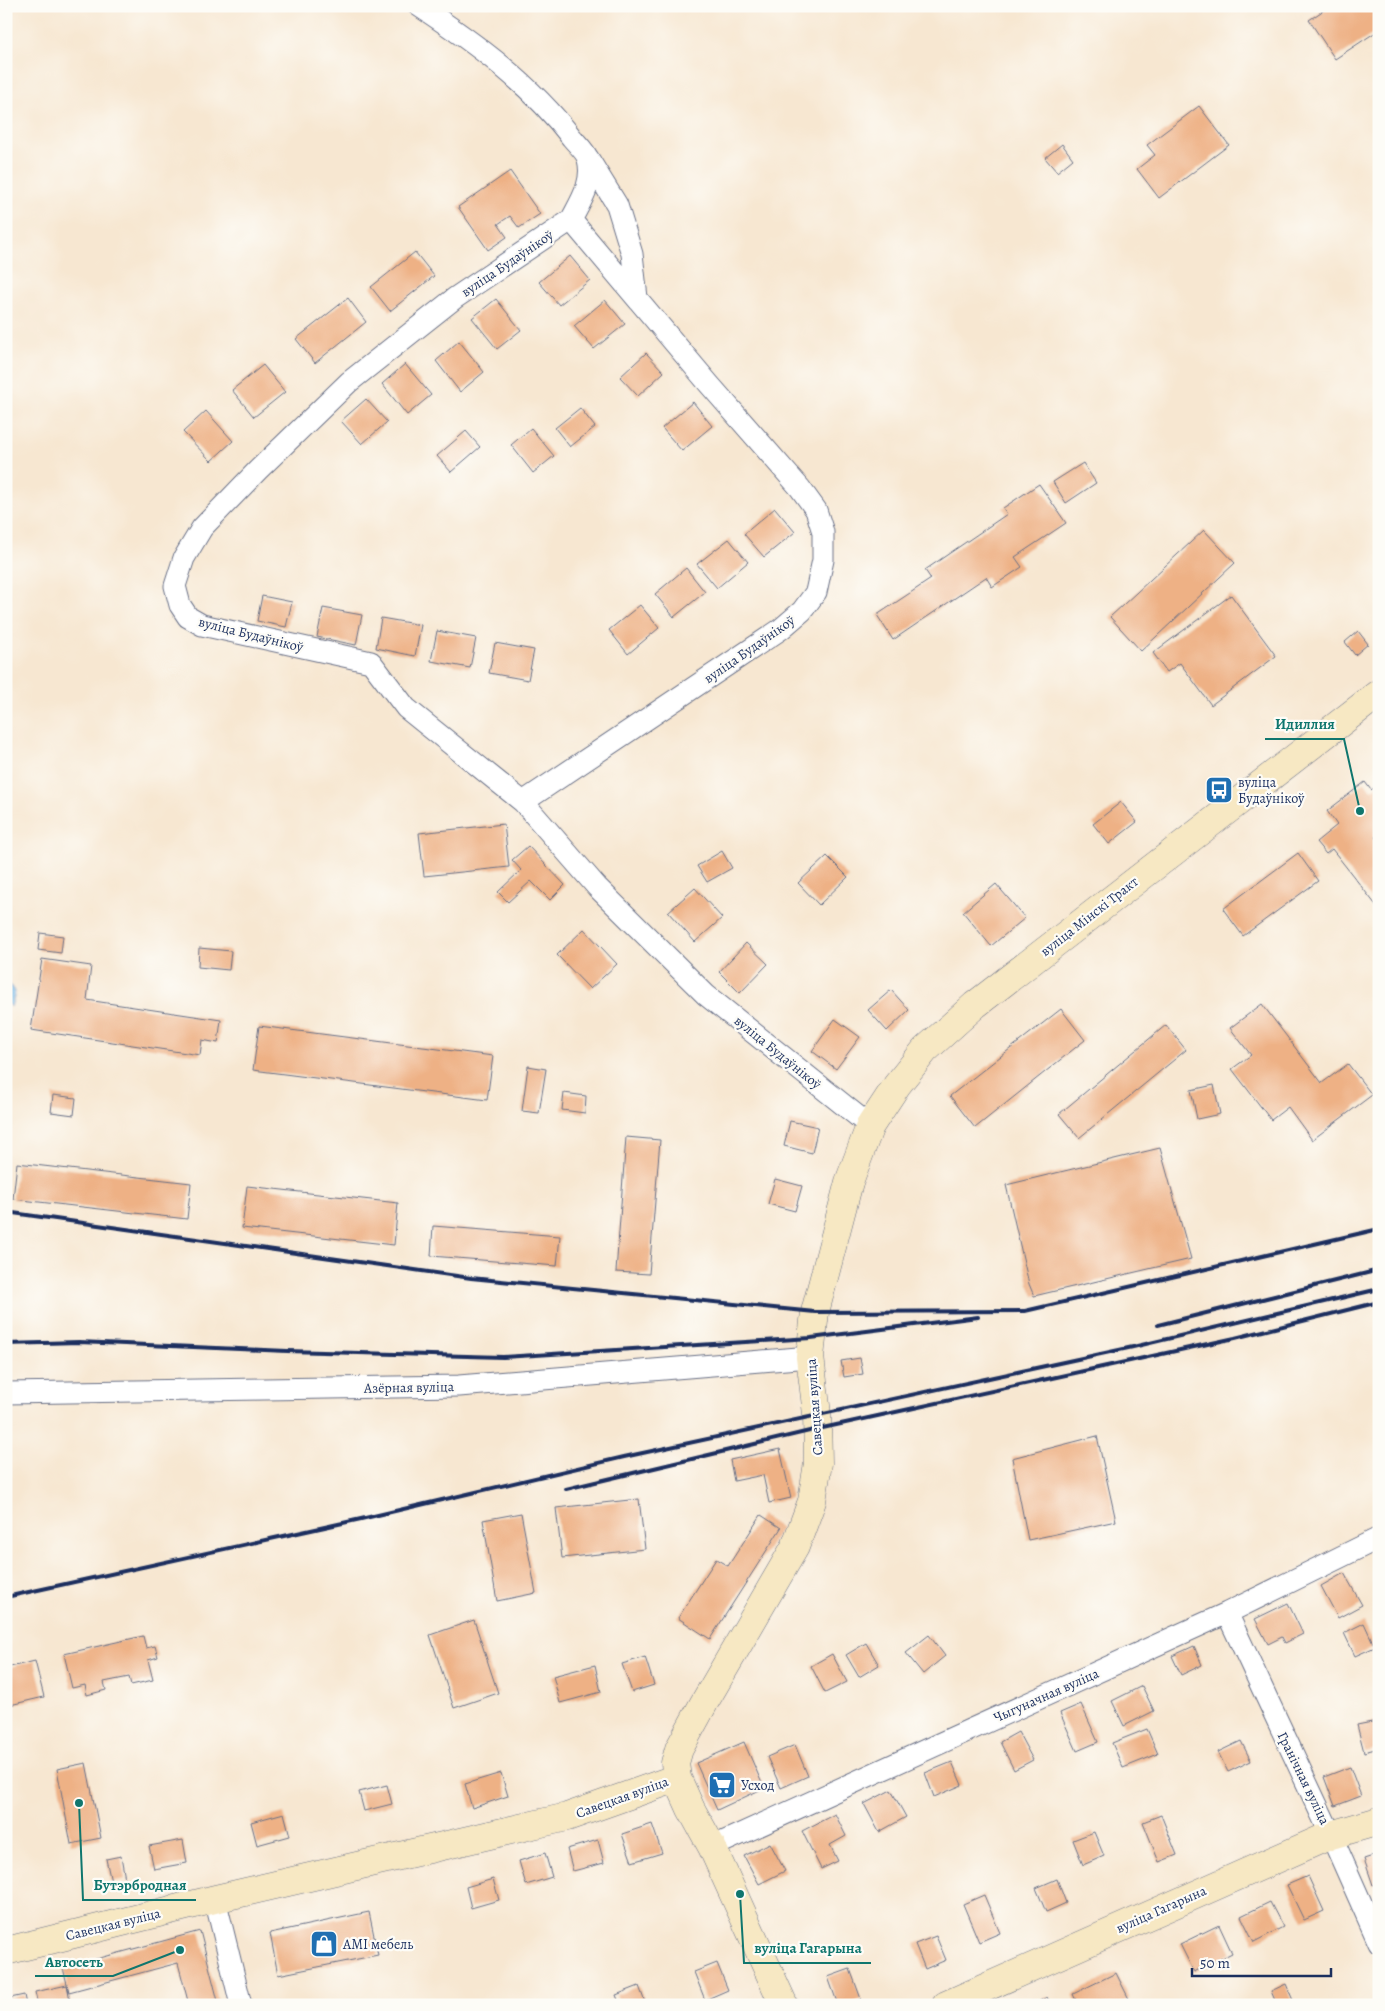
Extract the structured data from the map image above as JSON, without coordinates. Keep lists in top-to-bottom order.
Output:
{
  "streets": {
    "main road": ["вуліца Мінскі Тракт", "Савецкая вуліца", "вуліца Гагарына"],
    "street": [
      "вуліца Будаўнікоў",
      "Азёрная вуліца",
      "Чыгуначная вуліца",
      "Гранічная вуліца"
    ]
  },
  "crossings": [
    ["вуліца Будаўнікоў", "вуліца Мінскі Тракт"],
    ["вуліца Мінскі Тракт", "Савецкая вуліца"],
    ["Азёрная вуліца", "Савецкая вуліца"],
    ["Чыгуначная вуліца", "Гранічная вуліца"],
    ["Гранічная вуліца", "вуліца Гагарына"]
  ],
  "places": {
    "bus stop": ["вуліца Будаўнікоў"],
    "other": [
      "Идиллия",
      "Бутэрбродная",
      "вуліца Гагарына",
      "Автосеть"
    ],
    "supermarket": ["Усход"],
    "shop": ["AMI мебель"]
  },
  "scale_bar": "50 m"
}
